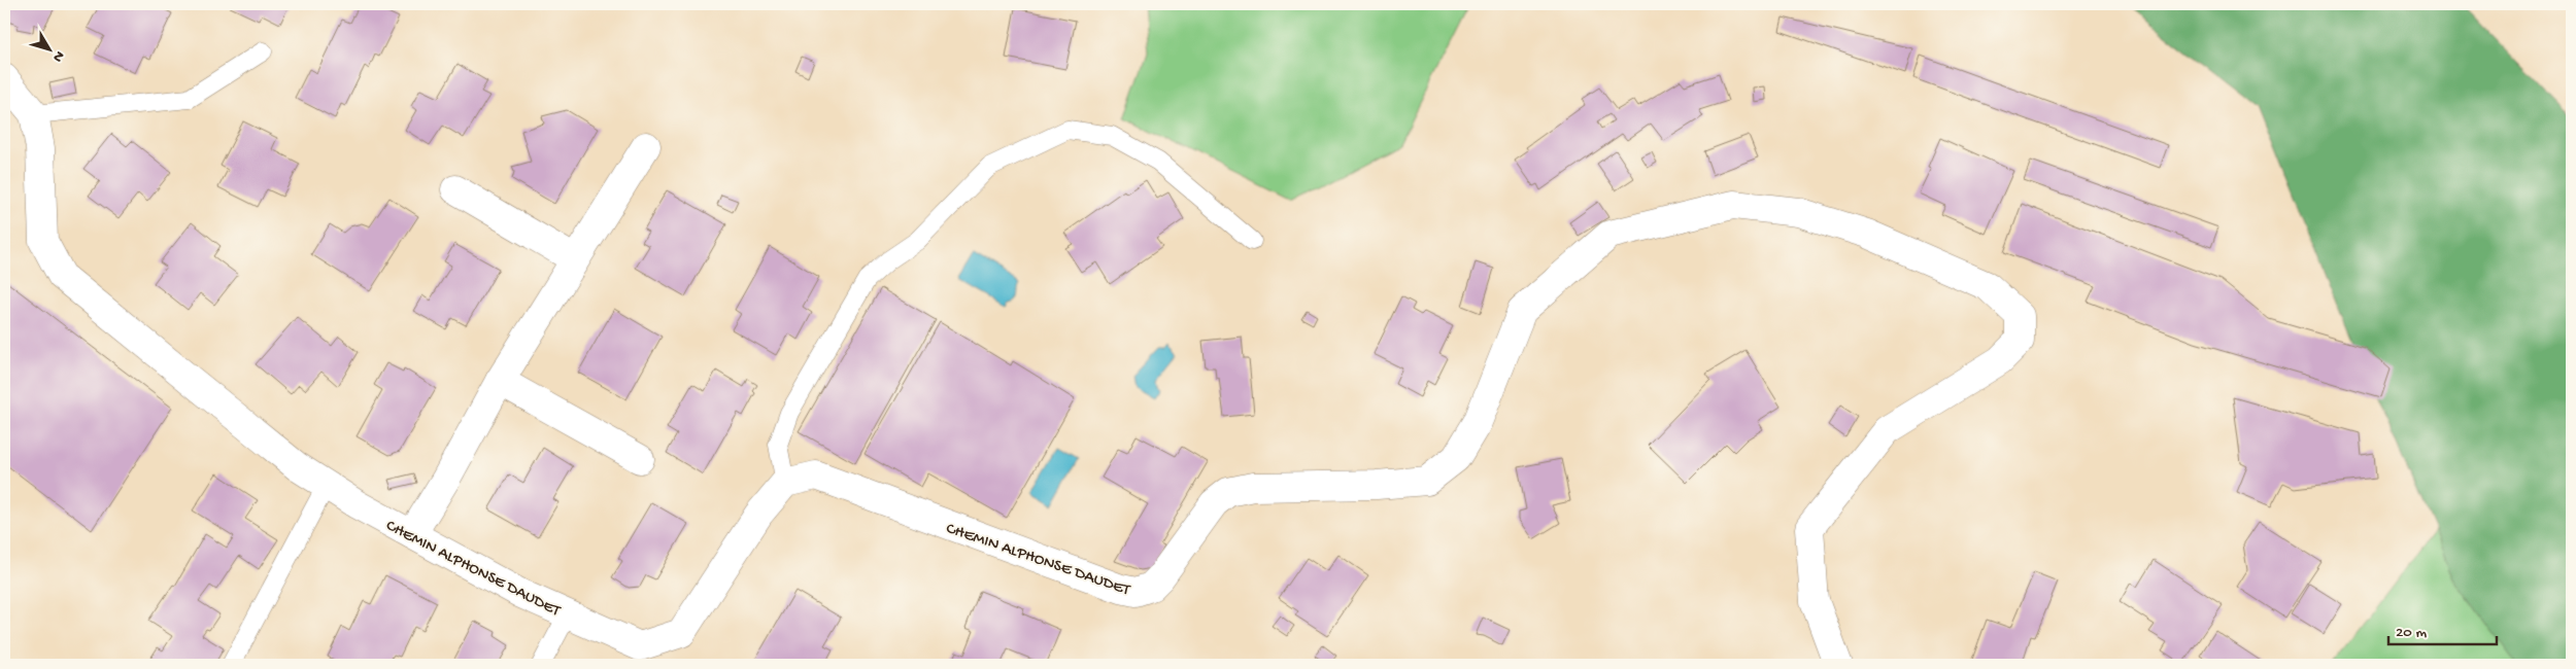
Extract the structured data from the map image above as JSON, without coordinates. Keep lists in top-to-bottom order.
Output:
{
  "streets": {
    "street": ["CHEMIN ALPHONSE DAUDET"]
  },
  "scale_bar": "20 m",
  "north": "bottom right"
}
